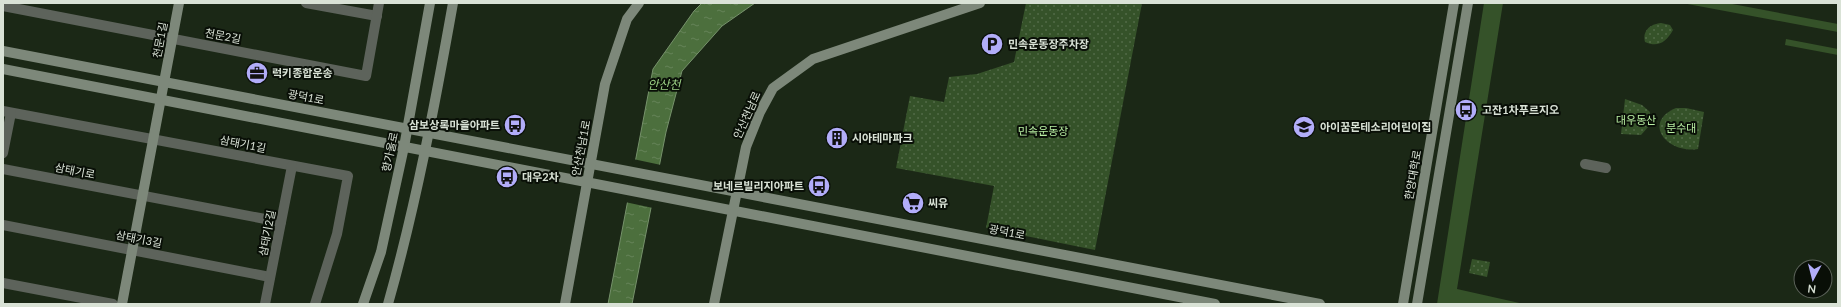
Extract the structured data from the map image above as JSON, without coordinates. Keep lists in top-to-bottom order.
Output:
{
  "streets": {
    "street": [
      "천문2길",
      "천문1길",
      "광덕1로",
      "안산천남로",
      "삼태기1길",
      "안산천남1로",
      "항가울로",
      "삼태기로",
      "한양대학로",
      "삼태기2길",
      "삼태기3길"
    ]
  },
  "crossings": [
    ["천문2길", "천문1길"],
    ["천문1길", "광덕1로"],
    ["광덕1로", "안산천남로"],
    ["광덕1로", "안산천남1로"],
    ["광덕1로", "항가울로"],
    ["삼태기1길", "삼태기2길"],
    ["삼태기로", "삼태기2길"],
    ["삼태기2길", "삼태기3길"]
  ],
  "water": ["안산천"],
  "parks": ["대우동산", "분수대", "민속운동장"],
  "places": {
    "parking": ["민속운동장주차장"],
    "office": ["럭키종합운송"],
    "bus stop": [
      "고잔1차푸르지오",
      "삼보상록마을아파트",
      "대우2차",
      "보네르빌리지아파트"
    ],
    "school or university": ["아이꿈몬테소리어린이집"],
    "building": ["시아테마파크"],
    "supermarket": ["씨유"]
  },
  "north": "bottom"
}
